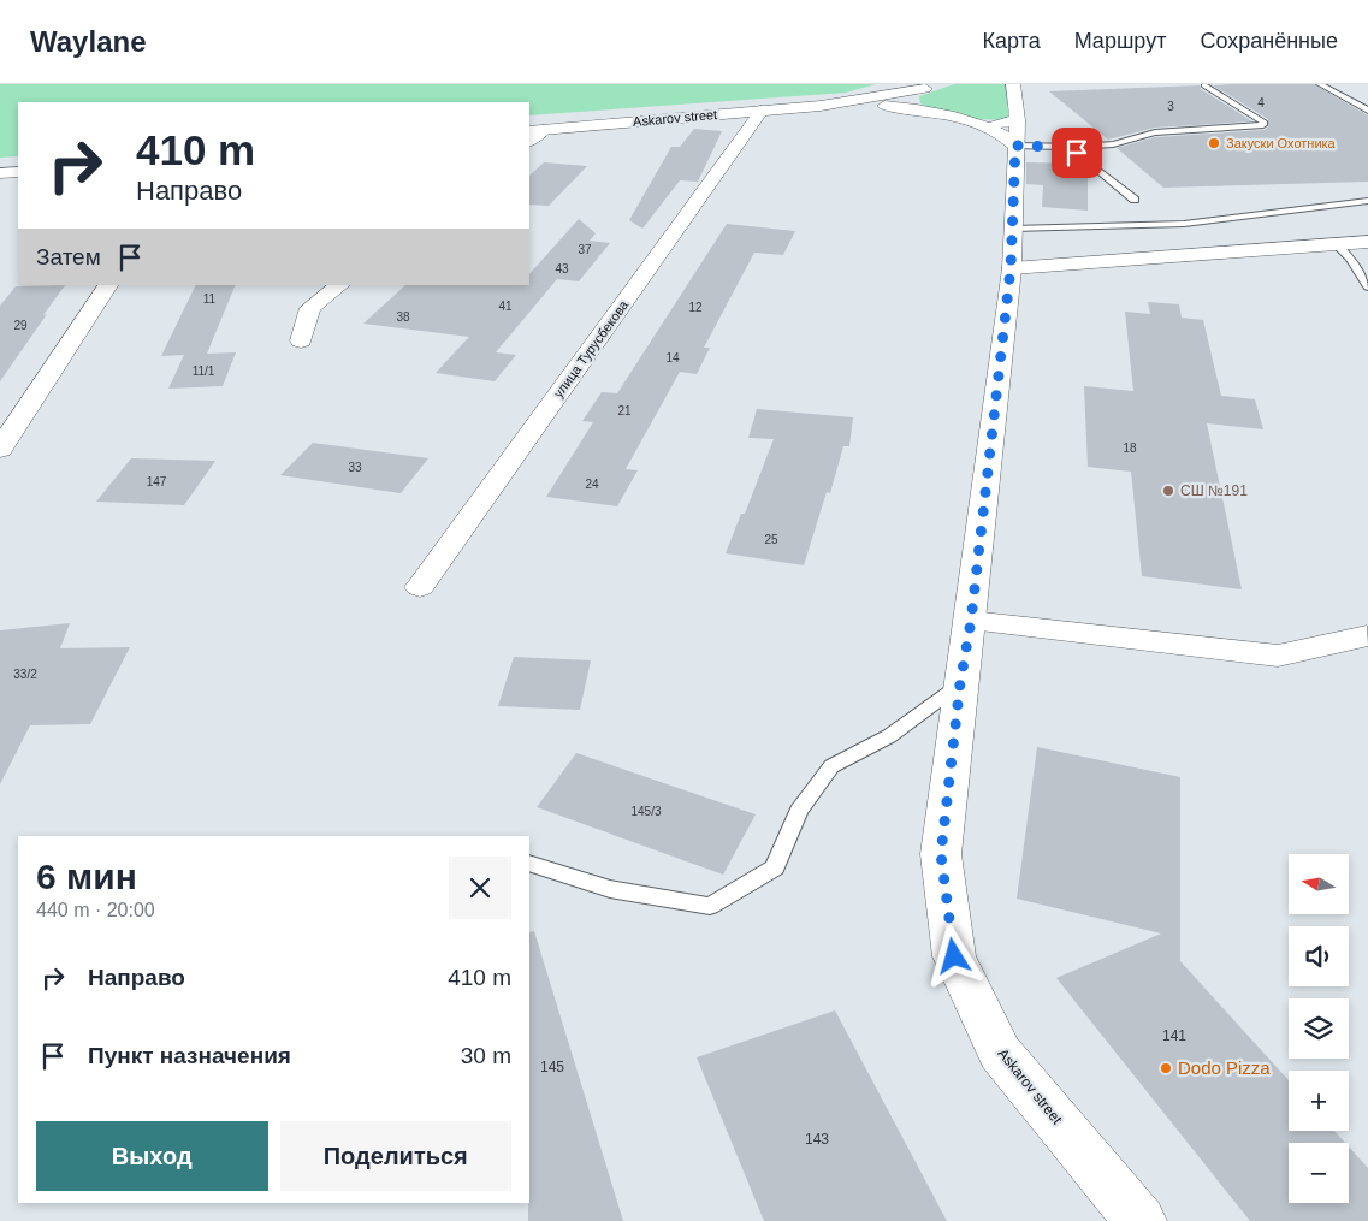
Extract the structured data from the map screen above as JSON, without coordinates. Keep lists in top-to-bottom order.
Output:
{
  "streets": {
    "street": ["Askarov street", "улица Турусбекова"]
  },
  "crossings": [
    ["Askarov street", "улица Турусбекова"]
  ],
  "places": ["Закуски Охотника", "СШ №191", "Dodo Pizza"],
  "house_numbers": [
    "4",
    "3",
    "37",
    "43",
    "11",
    "41",
    "12",
    "38",
    "29",
    "14",
    "11/1",
    "21",
    "18",
    "33",
    "147",
    "24",
    "25",
    "33/2",
    "145/3",
    "141",
    "145",
    "143"
  ],
  "north": "left",
  "page": {
    "header": "Waylane",
    "nav": ["Карта", "Маршрут", "Сохранённые"],
    "turn": ["410 m", "Направо"],
    "then": "Затем",
    "heading": ["6 мин", "440 m · 20:00"],
    "map_buttons": ["+", "−"],
    "list": [
      {
        "name": "Направо",
        "value": "410 m"
      },
      {
        "name": "Пункт назначения",
        "value": "30 m"
      }
    ],
    "buttons": ["Выход", "Поделиться"]
  }
}
